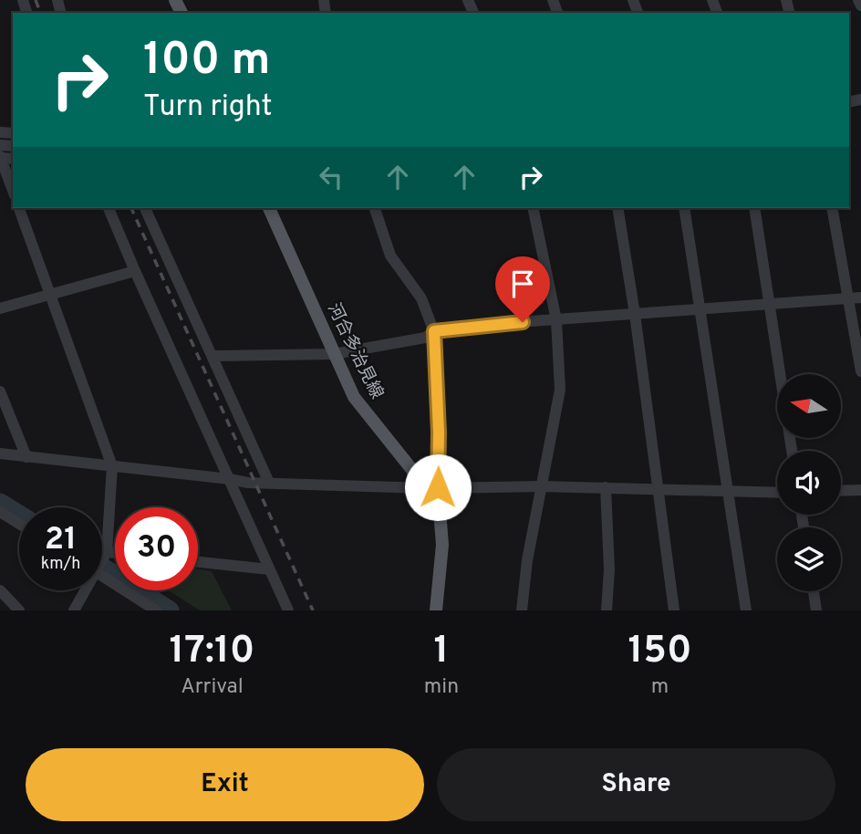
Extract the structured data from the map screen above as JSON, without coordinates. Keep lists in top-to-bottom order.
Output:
{
  "streets": {
    "main road": ["河合多治見線"]
  },
  "north": "left",
  "page": {
    "turn": ["100 m", "Turn right"],
    "speed": "21 km/h",
    "limit": "30",
    "eta": [
      "17:10",
      "Arrival",
      "1",
      "min",
      "150",
      "m"
    ],
    "buttons": ["Exit", "Share"]
  }
}
